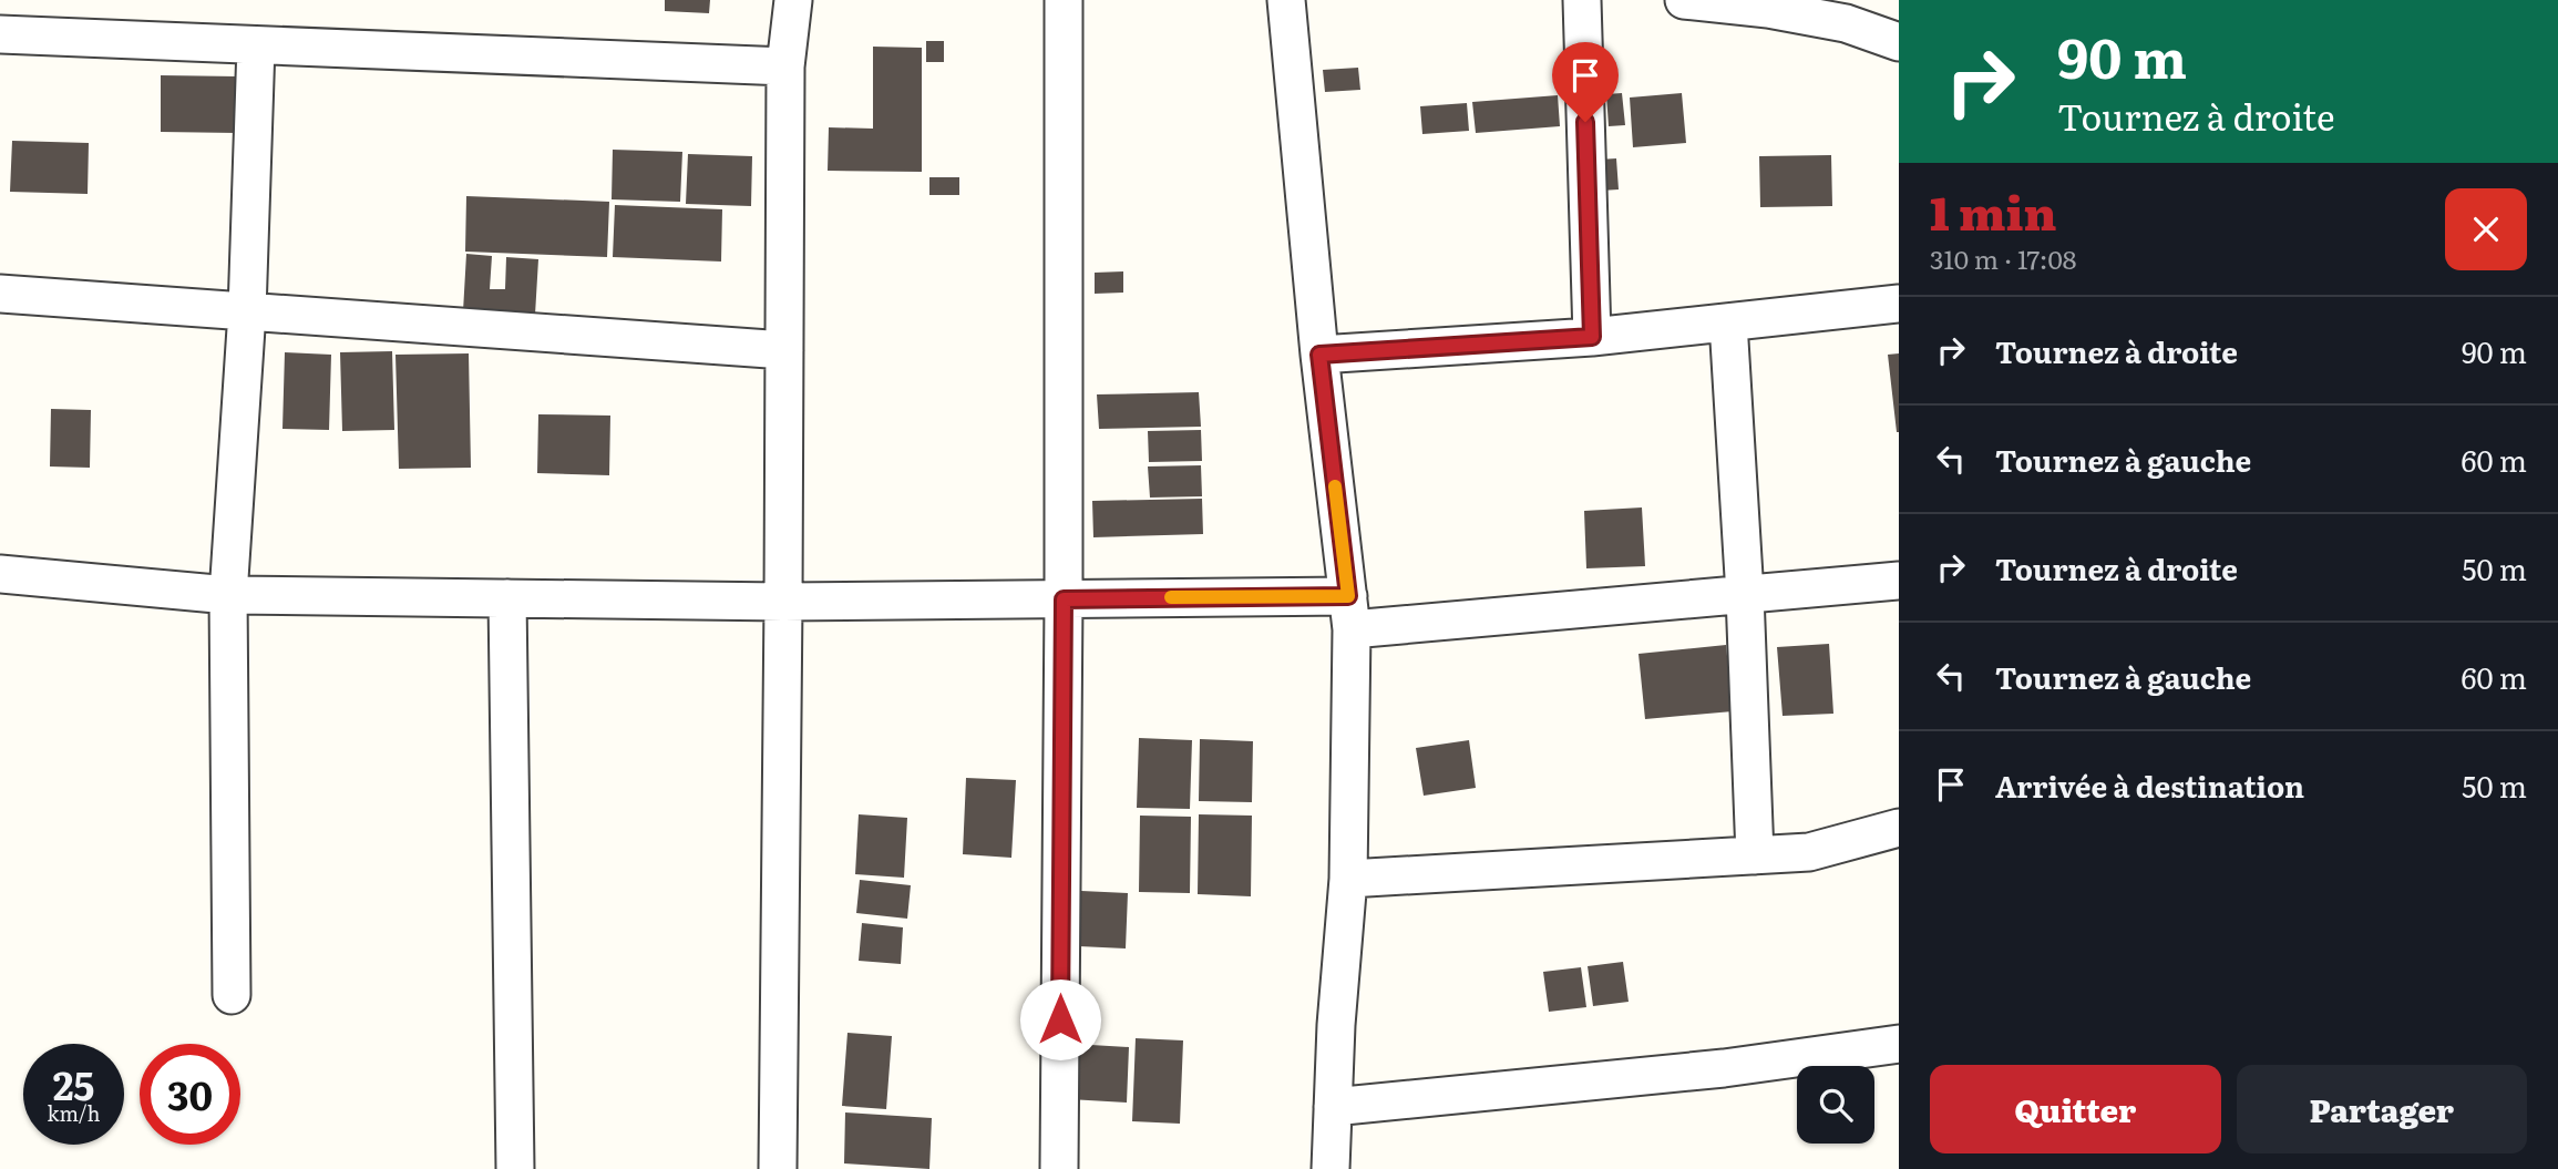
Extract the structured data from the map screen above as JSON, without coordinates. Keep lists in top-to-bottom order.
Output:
{
  "page": {
    "turn": ["90 m", "Tournez à droite"],
    "heading": ["1 min", "310 m · 17:08"],
    "list": [
      {
        "name": "Tournez à droite",
        "value": "90 m"
      },
      {
        "name": "Tournez à gauche",
        "value": "60 m"
      },
      {
        "name": "Tournez à droite",
        "value": "50 m"
      },
      {
        "name": "Tournez à gauche",
        "value": "60 m"
      },
      {
        "name": "Arrivée à destination",
        "value": "50 m"
      }
    ],
    "speed": "25 km/h",
    "limit": "30",
    "buttons": ["Quitter", "Partager"]
  }
}
